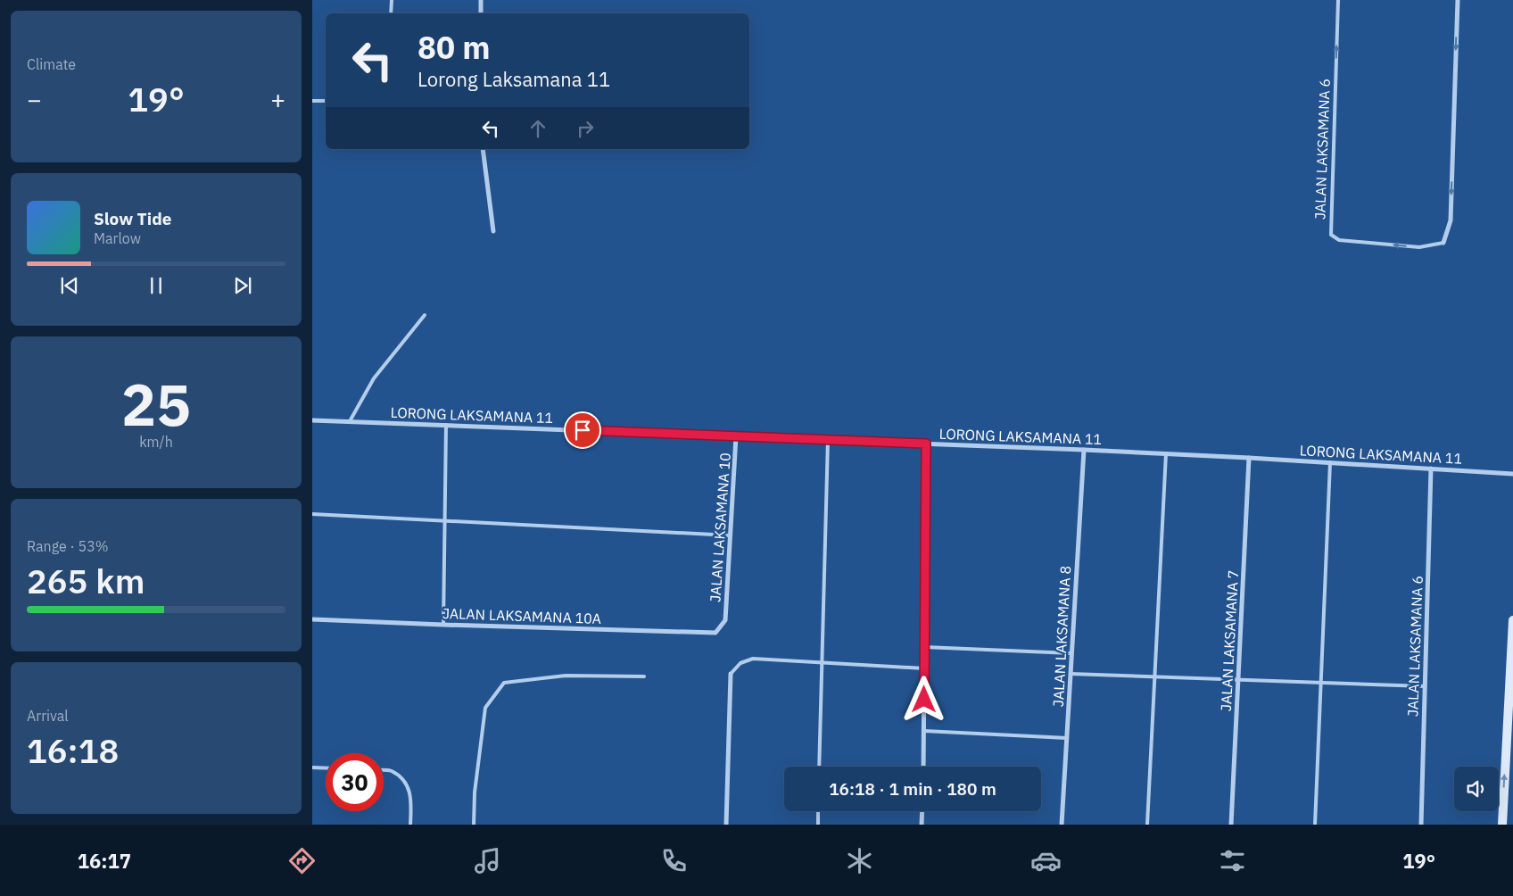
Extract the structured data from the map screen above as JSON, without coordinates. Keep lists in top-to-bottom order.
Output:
{
  "streets": {
    "street": [
      "JALAN LAKSAMANA 6",
      "LORONG LAKSAMANA 11",
      "JALAN LAKSAMANA 10",
      "JALAN LAKSAMANA 10A",
      "JALAN LAKSAMANA 8",
      "JALAN LAKSAMANA 7"
    ]
  },
  "crossings": [
    ["JALAN LAKSAMANA 6", "LORONG LAKSAMANA 11"],
    ["LORONG LAKSAMANA 11", "JALAN LAKSAMANA 10"],
    ["LORONG LAKSAMANA 11", "JALAN LAKSAMANA 8"],
    ["LORONG LAKSAMANA 11", "JALAN LAKSAMANA 7"],
    ["JALAN LAKSAMANA 10", "JALAN LAKSAMANA 10A"]
  ],
  "page": {
    "tile": [
      "Climate",
      ["25", "km/h"],
      ["Range · 53%", "265 km"],
      ["Arrival", "16:18"]
    ],
    "turn": ["80 m", "Lorong Laksamana 11"],
    "heat": ["−", "19°", "+"],
    "song": ["Slow Tide", "Marlow"],
    "limit": "30",
    "trip": "16:18 · 1 min · 180 m",
    "tabs": ["16:17", "19°"]
  }
}
